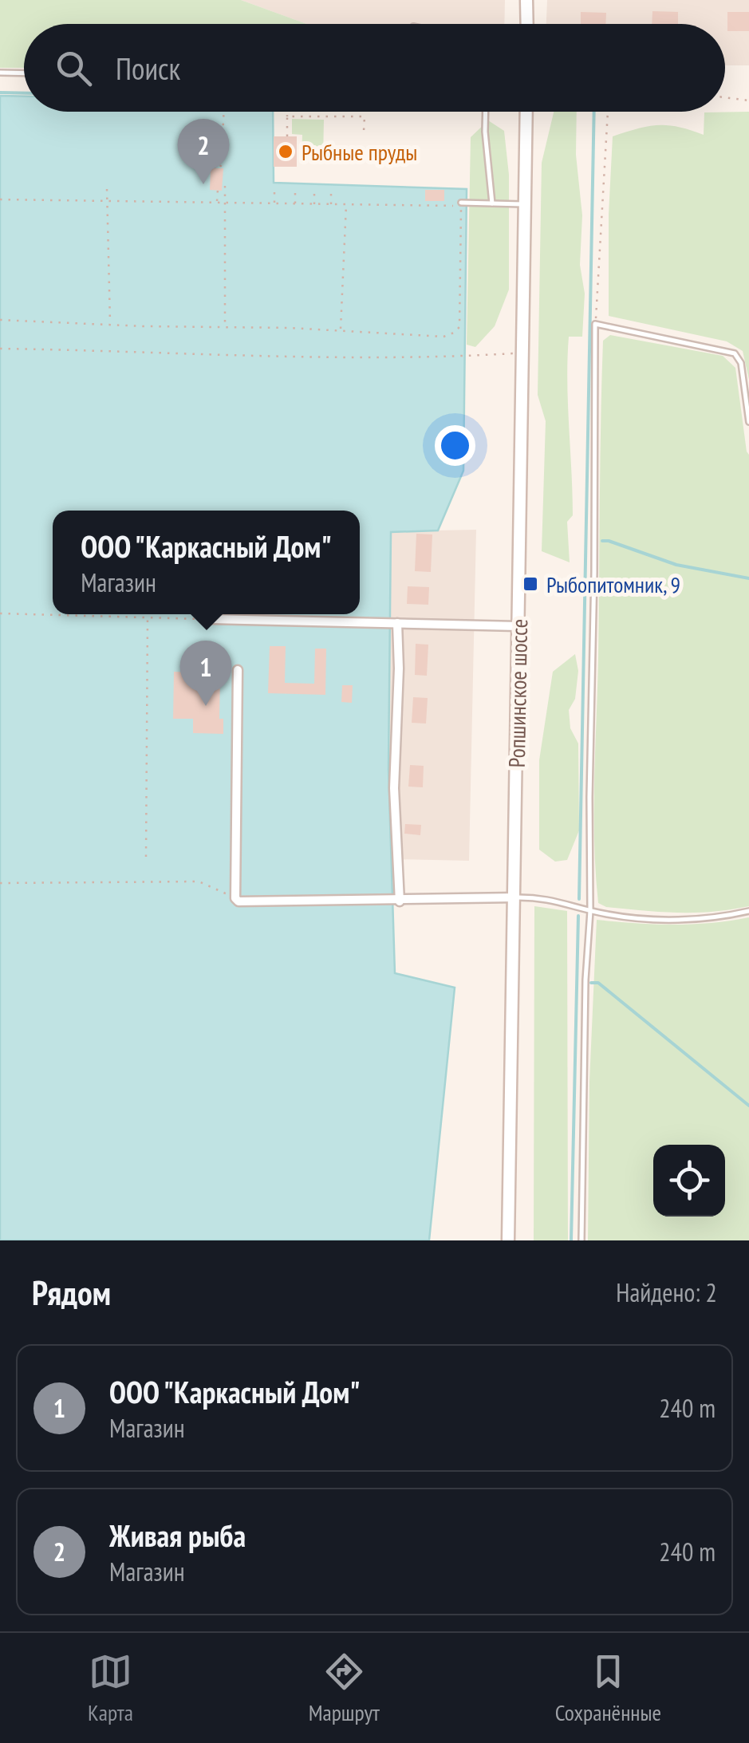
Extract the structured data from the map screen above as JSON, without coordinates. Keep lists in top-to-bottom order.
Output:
{
  "streets": {
    "main road": ["Ропшинское шоссе"]
  },
  "places": {
    "other": ["Рыбные пруды"],
    "transit": ["Рыбопитомник, 9"]
  },
  "page": {
    "search": "Поиск",
    "pins": ["2", "1"],
    "popup": ["ООО \"Каркасный Дом\"", "Магазин"],
    "heading": ["Рядом", "Найдено: 2"],
    "list": [
      {
        "mark": "1",
        "name": "ООО \"Каркасный Дом\"",
        "note": "Магазин",
        "value": "240 m"
      },
      {
        "mark": "2",
        "name": "Живая рыба",
        "note": "Магазин",
        "value": "240 m"
      }
    ],
    "nav": ["Карта", "Маршрут", "Сохранённые"]
  }
}
